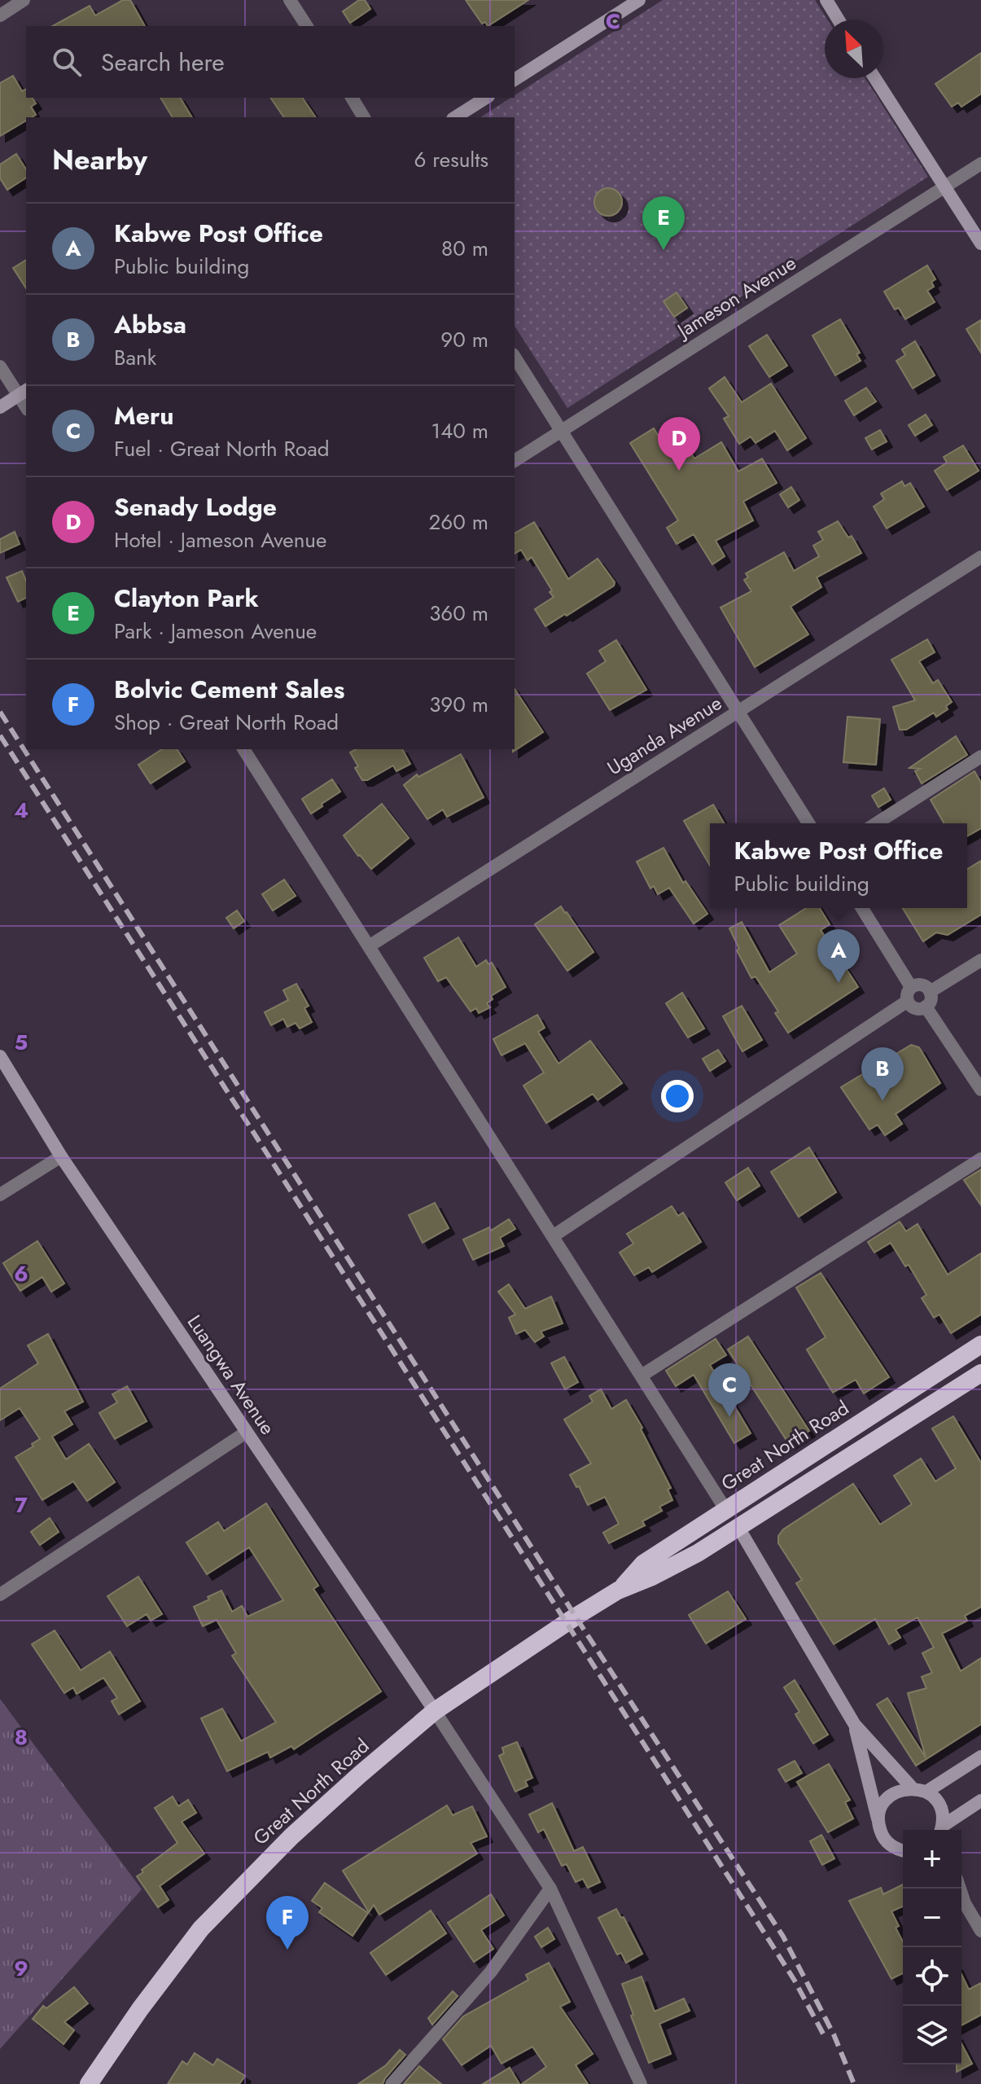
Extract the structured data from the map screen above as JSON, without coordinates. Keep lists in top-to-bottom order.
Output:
{
  "streets": {
    "highway": ["Great North Road"],
    "main road": ["Luangwa Avenue"],
    "street": ["Jameson Avenue", "Uganda Avenue"]
  },
  "crossings": [
    ["Luangwa Avenue", "Great North Road"]
  ],
  "north": "top left",
  "page": {
    "search": "Search here",
    "heading": ["Nearby", "6 results"],
    "pins": [
      "E",
      "D",
      "A",
      "B",
      "C",
      "F"
    ],
    "list": [
      {
        "mark": "A",
        "name": "Kabwe Post Office",
        "note": "Public building",
        "value": "80 m"
      },
      {
        "mark": "B",
        "name": "Abbsa",
        "note": "Bank",
        "value": "90 m"
      },
      {
        "mark": "C",
        "name": "Meru",
        "note": "Fuel · Great North Road",
        "value": "140 m"
      },
      {
        "mark": "D",
        "name": "Senady Lodge",
        "note": "Hotel · Jameson Avenue",
        "value": "260 m"
      },
      {
        "mark": "E",
        "name": "Clayton Park",
        "note": "Park · Jameson Avenue",
        "value": "360 m"
      },
      {
        "mark": "F",
        "name": "Bolvic Cement Sales",
        "note": "Shop · Great North Road",
        "value": "390 m"
      }
    ],
    "popup": ["Kabwe Post Office", "Public building"],
    "map_buttons": ["+", "−"]
  },
  "grid": {
    "columns": ["C"],
    "rows": [
      "4",
      "5",
      "6",
      "7",
      "8",
      "9"
    ]
  }
}
